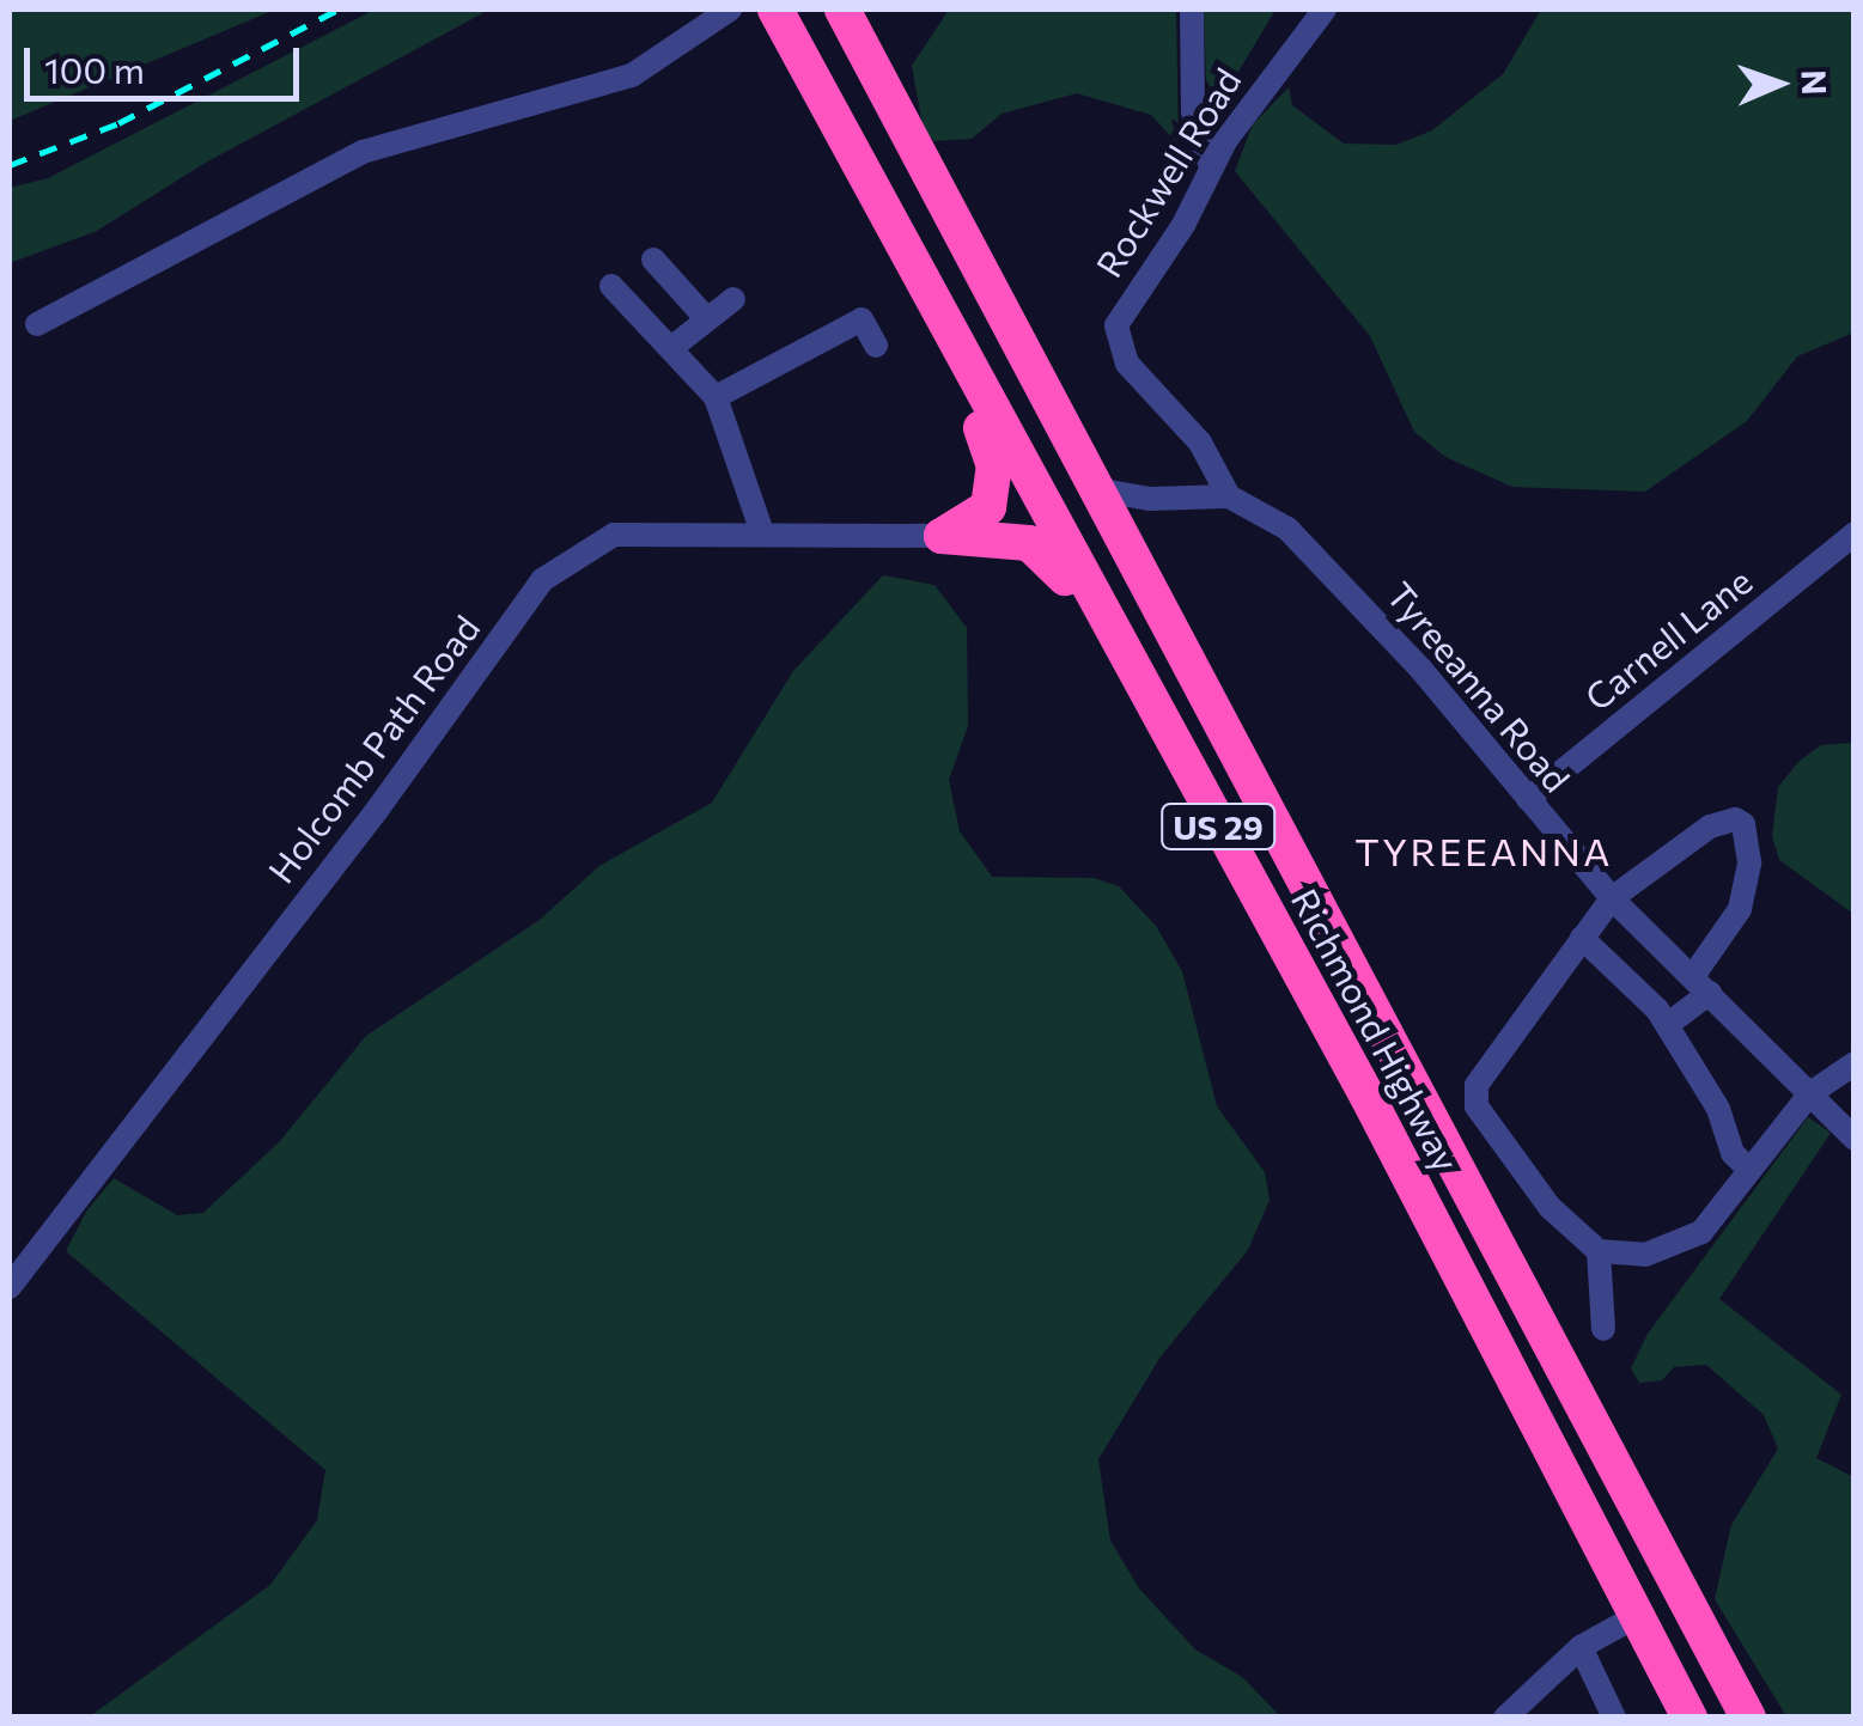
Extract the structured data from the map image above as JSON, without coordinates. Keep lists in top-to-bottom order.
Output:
{
  "streets": {
    "highway": ["US 29", "Richmond Highway"],
    "street": [
      "Rockwell Road",
      "Carnell Lane",
      "Tyreeanna Road",
      "Holcomb Path Road"
    ]
  },
  "crossings": [
    ["Rockwell Road", "Tyreeanna Road"],
    ["Carnell Lane", "Tyreeanna Road"],
    ["Tyreeanna Road", "Richmond Highway"]
  ],
  "districts": ["TYREEANNA"],
  "scale_bar": "100 m",
  "north": "right"
}
